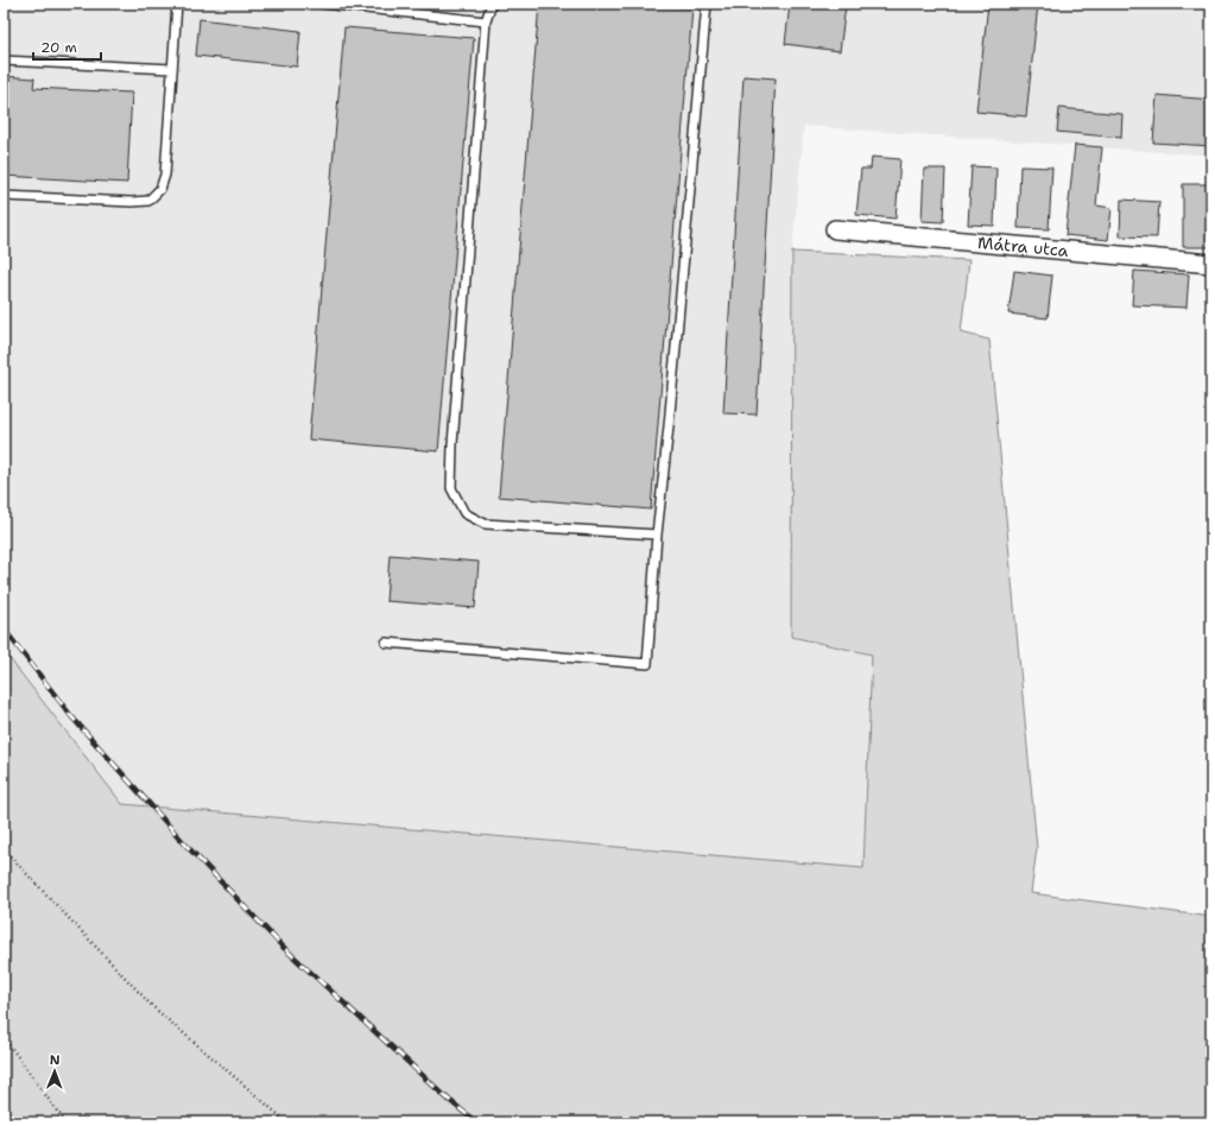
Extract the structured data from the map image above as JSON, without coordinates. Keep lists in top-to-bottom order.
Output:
{
  "streets": {
    "street": ["Mátra utca"]
  },
  "scale_bar": "20 m",
  "north": "top"
}
